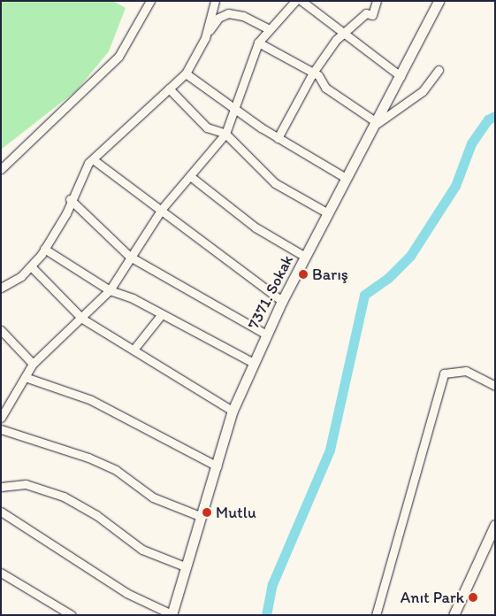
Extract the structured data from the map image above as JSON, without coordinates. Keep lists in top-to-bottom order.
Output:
{
  "streets": {
    "street": ["7371. Sokak"]
  },
  "places": ["Barış", "Mutlu", "Anıt Park"]
}
